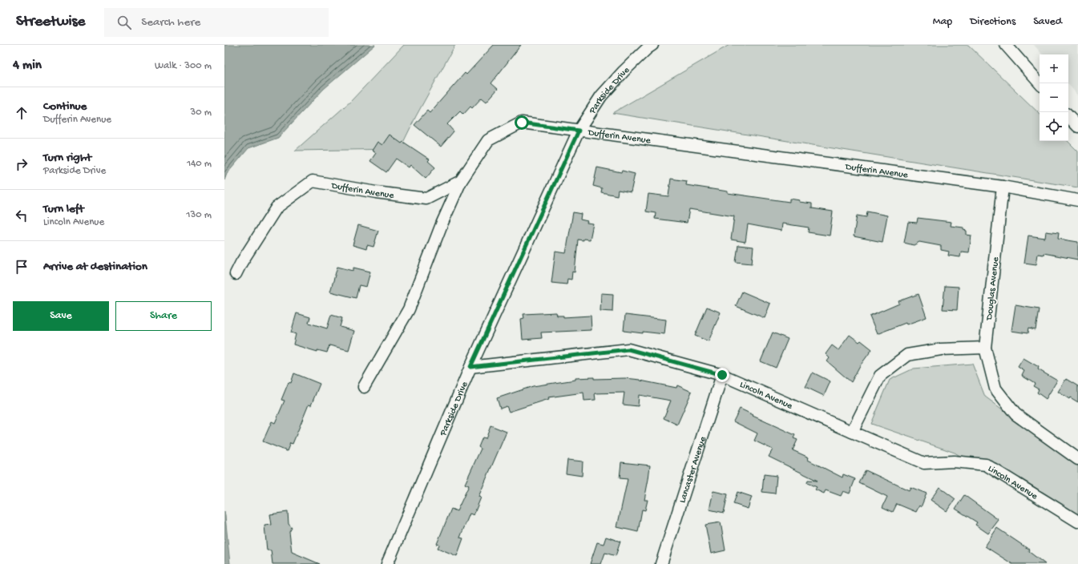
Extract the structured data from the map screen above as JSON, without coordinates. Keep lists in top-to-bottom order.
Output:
{
  "streets": {
    "street": [
      "Parkside Drive",
      "Dufferin Avenue",
      "Douglas Avenue",
      "Lincoln Avenue",
      "Lancaster Avenue"
    ]
  },
  "crossings": [
    ["Parkside Drive", "Dufferin Avenue"],
    ["Parkside Drive", "Lincoln Avenue"],
    ["Dufferin Avenue", "Douglas Avenue"],
    ["Lincoln Avenue", "Lancaster Avenue"]
  ],
  "page": {
    "header": "Streetwise",
    "search": "Search here",
    "nav": ["Map", "Directions", "Saved"],
    "heading": ["4 min", "Walk · 300 m"],
    "map_buttons": ["+", "−"],
    "list": [
      ["Continue", "Dufferin Avenue", "30 m"],
      ["Turn right", "Parkside Drive", "140 m"],
      ["Turn left", "Lincoln Avenue", "130 m"],
      "Arrive at destination"
    ],
    "buttons": ["Save", "Share"]
  }
}
